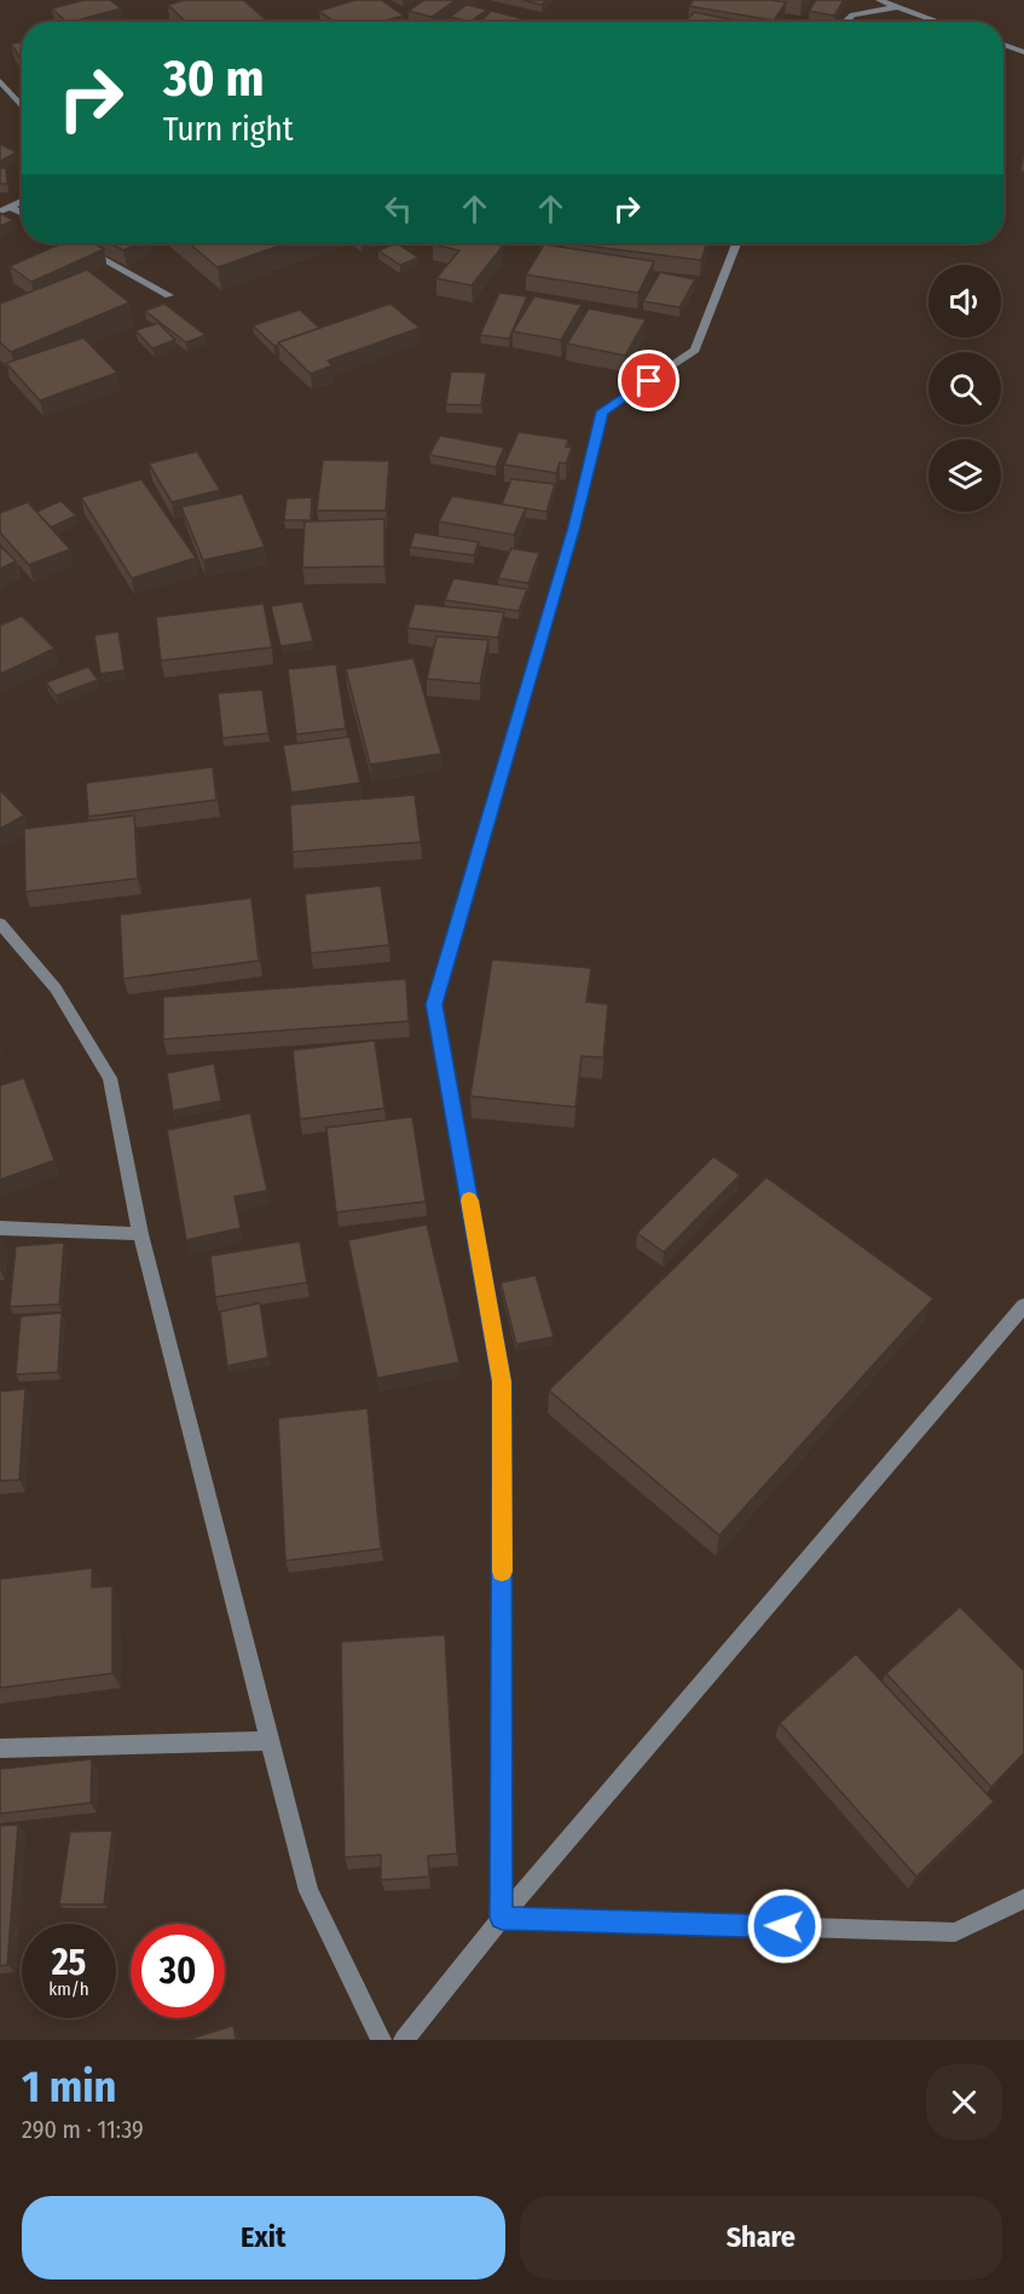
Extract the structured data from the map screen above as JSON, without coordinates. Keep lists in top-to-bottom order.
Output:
{
  "page": {
    "turn": ["30 m", "Turn right"],
    "speed": "25 km/h",
    "limit": "30",
    "heading": ["1 min", "290 m · 11:39"],
    "buttons": ["Exit", "Share"]
  }
}
